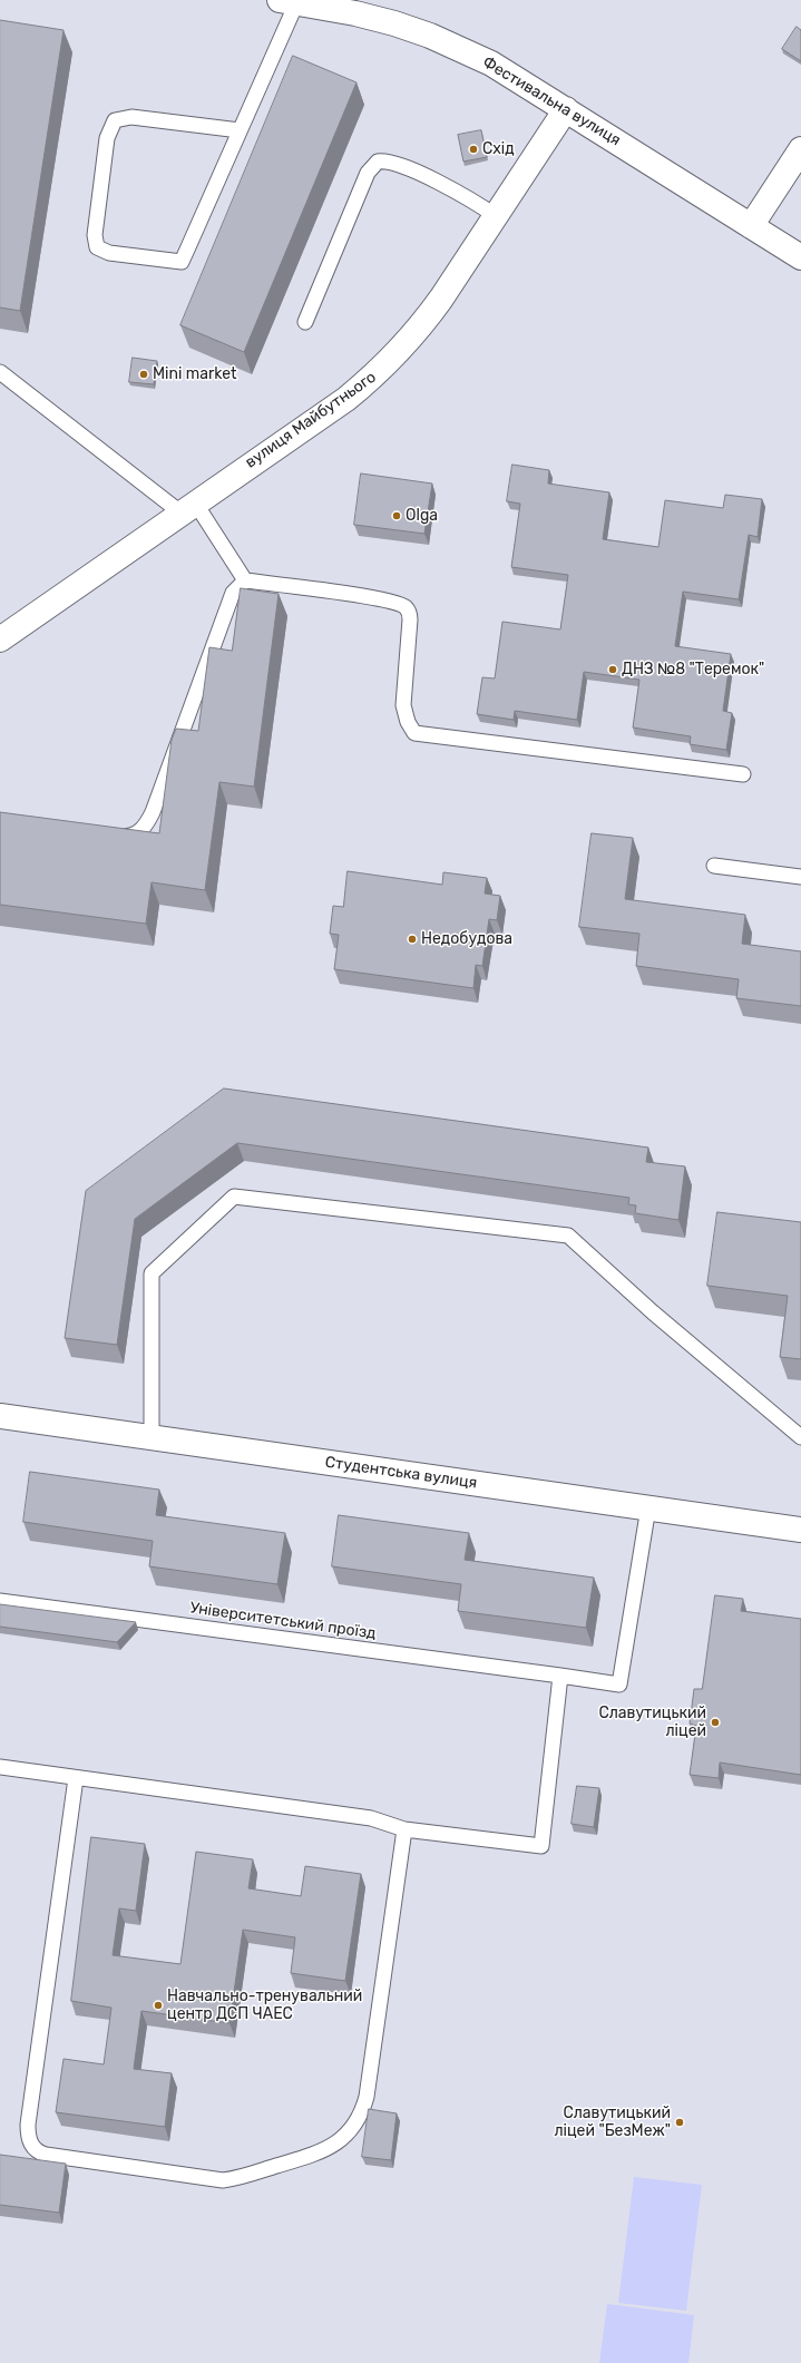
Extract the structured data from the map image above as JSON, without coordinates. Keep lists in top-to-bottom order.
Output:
{
  "streets": {
    "street": ["Фестивальна вулиця", "вулиця Майбутнього", "Студентська вулиця"],
    "lane": ["Університетський проїзд"]
  },
  "crossings": [
    ["Фестивальна вулиця", "вулиця Майбутнього"],
    ["Студентська вулиця", "Університетський проїзд"]
  ],
  "places": [
    "Схід",
    "Mini market",
    "Olga",
    "ДНЗ №8 \"Теремок\"",
    "Недобудова",
    "Славутицький ліцей",
    "Навчально-тренувальний центр ДСП ЧАЕС",
    "Славутицький ліцей \"БезМеж\""
  ]
}
